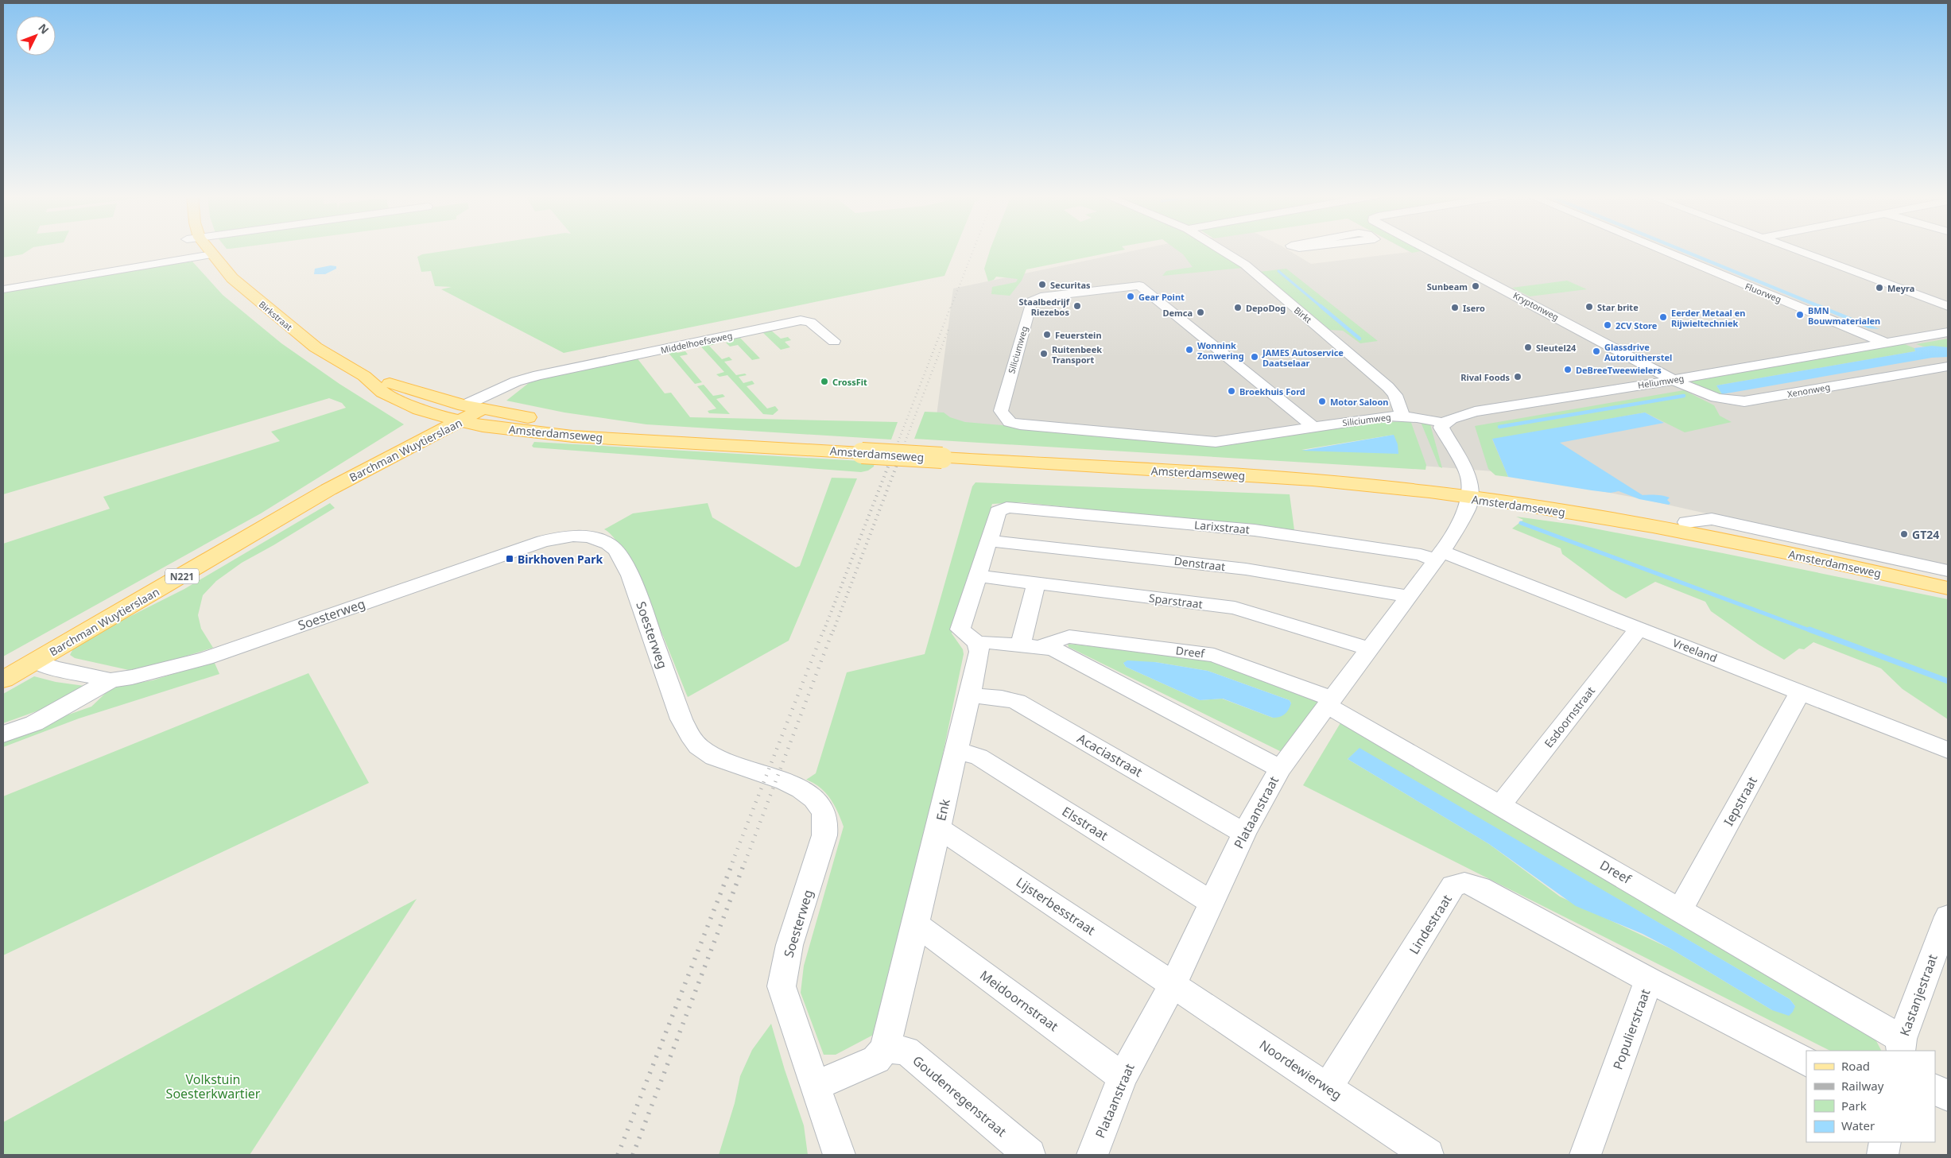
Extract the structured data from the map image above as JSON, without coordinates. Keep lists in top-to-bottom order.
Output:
{
  "streets": {
    "main road": [
      "Birkstraat",
      "Amsterdamseweg",
      "Barchman Wuytierslaan",
      "N221"
    ],
    "street": [
      "Fluorweg",
      "Kryptonweg",
      "Birkt",
      "Middelhoefseweg",
      "Siliciumweg",
      "Heliumweg",
      "Xenonweg",
      "Larixstraat",
      "Denstraat",
      "Sparstraat",
      "Soesterweg",
      "Vreeland",
      "Dreef",
      "Esdoornstraat",
      "Acaciastraat",
      "Iepstraat",
      "Enk",
      "Plataanstraat",
      "Elsstraat",
      "Lijsterbesstraat",
      "Lindestraat",
      "Kastanjestraat",
      "Meidoornstraat",
      "Populierstraat",
      "Noordewierweg",
      "Goudenregenstraat"
    ]
  },
  "crossings": [
    ["Fluorweg", "Heliumweg"],
    ["Kryptonweg", "Heliumweg"],
    ["Kryptonweg", "Xenonweg"],
    ["Birkt", "Siliciumweg"],
    ["Birkstraat", "Middelhoefseweg"],
    ["Birkstraat", "Amsterdamseweg"],
    ["Birkstraat", "Barchman Wuytierslaan"],
    ["Middelhoefseweg", "Amsterdamseweg"],
    ["Middelhoefseweg", "Barchman Wuytierslaan"],
    ["Siliciumweg", "Heliumweg"],
    ["Heliumweg", "Xenonweg"],
    ["Amsterdamseweg", "Barchman Wuytierslaan"],
    ["Amsterdamseweg", "Plataanstraat"],
    ["Barchman Wuytierslaan", "Soesterweg"],
    ["Larixstraat", "Denstraat"],
    ["Larixstraat", "Vreeland"],
    ["Larixstraat", "Plataanstraat"],
    ["Denstraat", "Plataanstraat"],
    ["Sparstraat", "Plataanstraat"],
    ["Vreeland", "Esdoornstraat"],
    ["Vreeland", "Iepstraat"],
    ["Vreeland", "Plataanstraat"],
    ["Dreef", "Esdoornstraat"],
    ["Dreef", "Iepstraat"],
    ["Dreef", "Enk"],
    ["Dreef", "Plataanstraat"],
    ["Dreef", "Kastanjestraat"],
    ["Acaciastraat", "Enk"],
    ["Acaciastraat", "Plataanstraat"],
    ["Enk", "Elsstraat"],
    ["Enk", "Lijsterbesstraat"],
    ["Enk", "Meidoornstraat"],
    ["Enk", "Goudenregenstraat"],
    ["Plataanstraat", "Elsstraat"],
    ["Plataanstraat", "Lijsterbesstraat"],
    ["Plataanstraat", "Meidoornstraat"],
    ["Plataanstraat", "Noordewierweg"],
    ["Lijsterbesstraat", "Noordewierweg"],
    ["Lindestraat", "Populierstraat"],
    ["Lindestraat", "Noordewierweg"]
  ],
  "parks": ["Volkstuin Soesterkwartier"],
  "places": {
    "other": [
      "Securitas",
      "Sunbeam",
      "Meyra",
      "Gear Point",
      "Staalbedrijf Riezebos",
      "Star brite",
      "DepoDog",
      "Isero",
      "Demca",
      "BMN Bouwmaterialen",
      "Eerder Metaal en Rijwieltechniek",
      "2CV Store",
      "Feuerstein",
      "Sleutel24",
      "Wonnink Zonwering",
      "Glassdrive Autoruitherstel",
      "Ruitenbeek Transport",
      "JAMES Autoservice Daatselaar",
      "DeBreeTweewielers",
      "Rival Foods",
      "CrossFit",
      "Broekhuis Ford",
      "Motor Saloon",
      "GT24"
    ],
    "transit": ["Birkhoven Park"]
  },
  "legend": [
    "Road",
    "Railway",
    "Park",
    "Water"
  ],
  "north": "top right"
}
